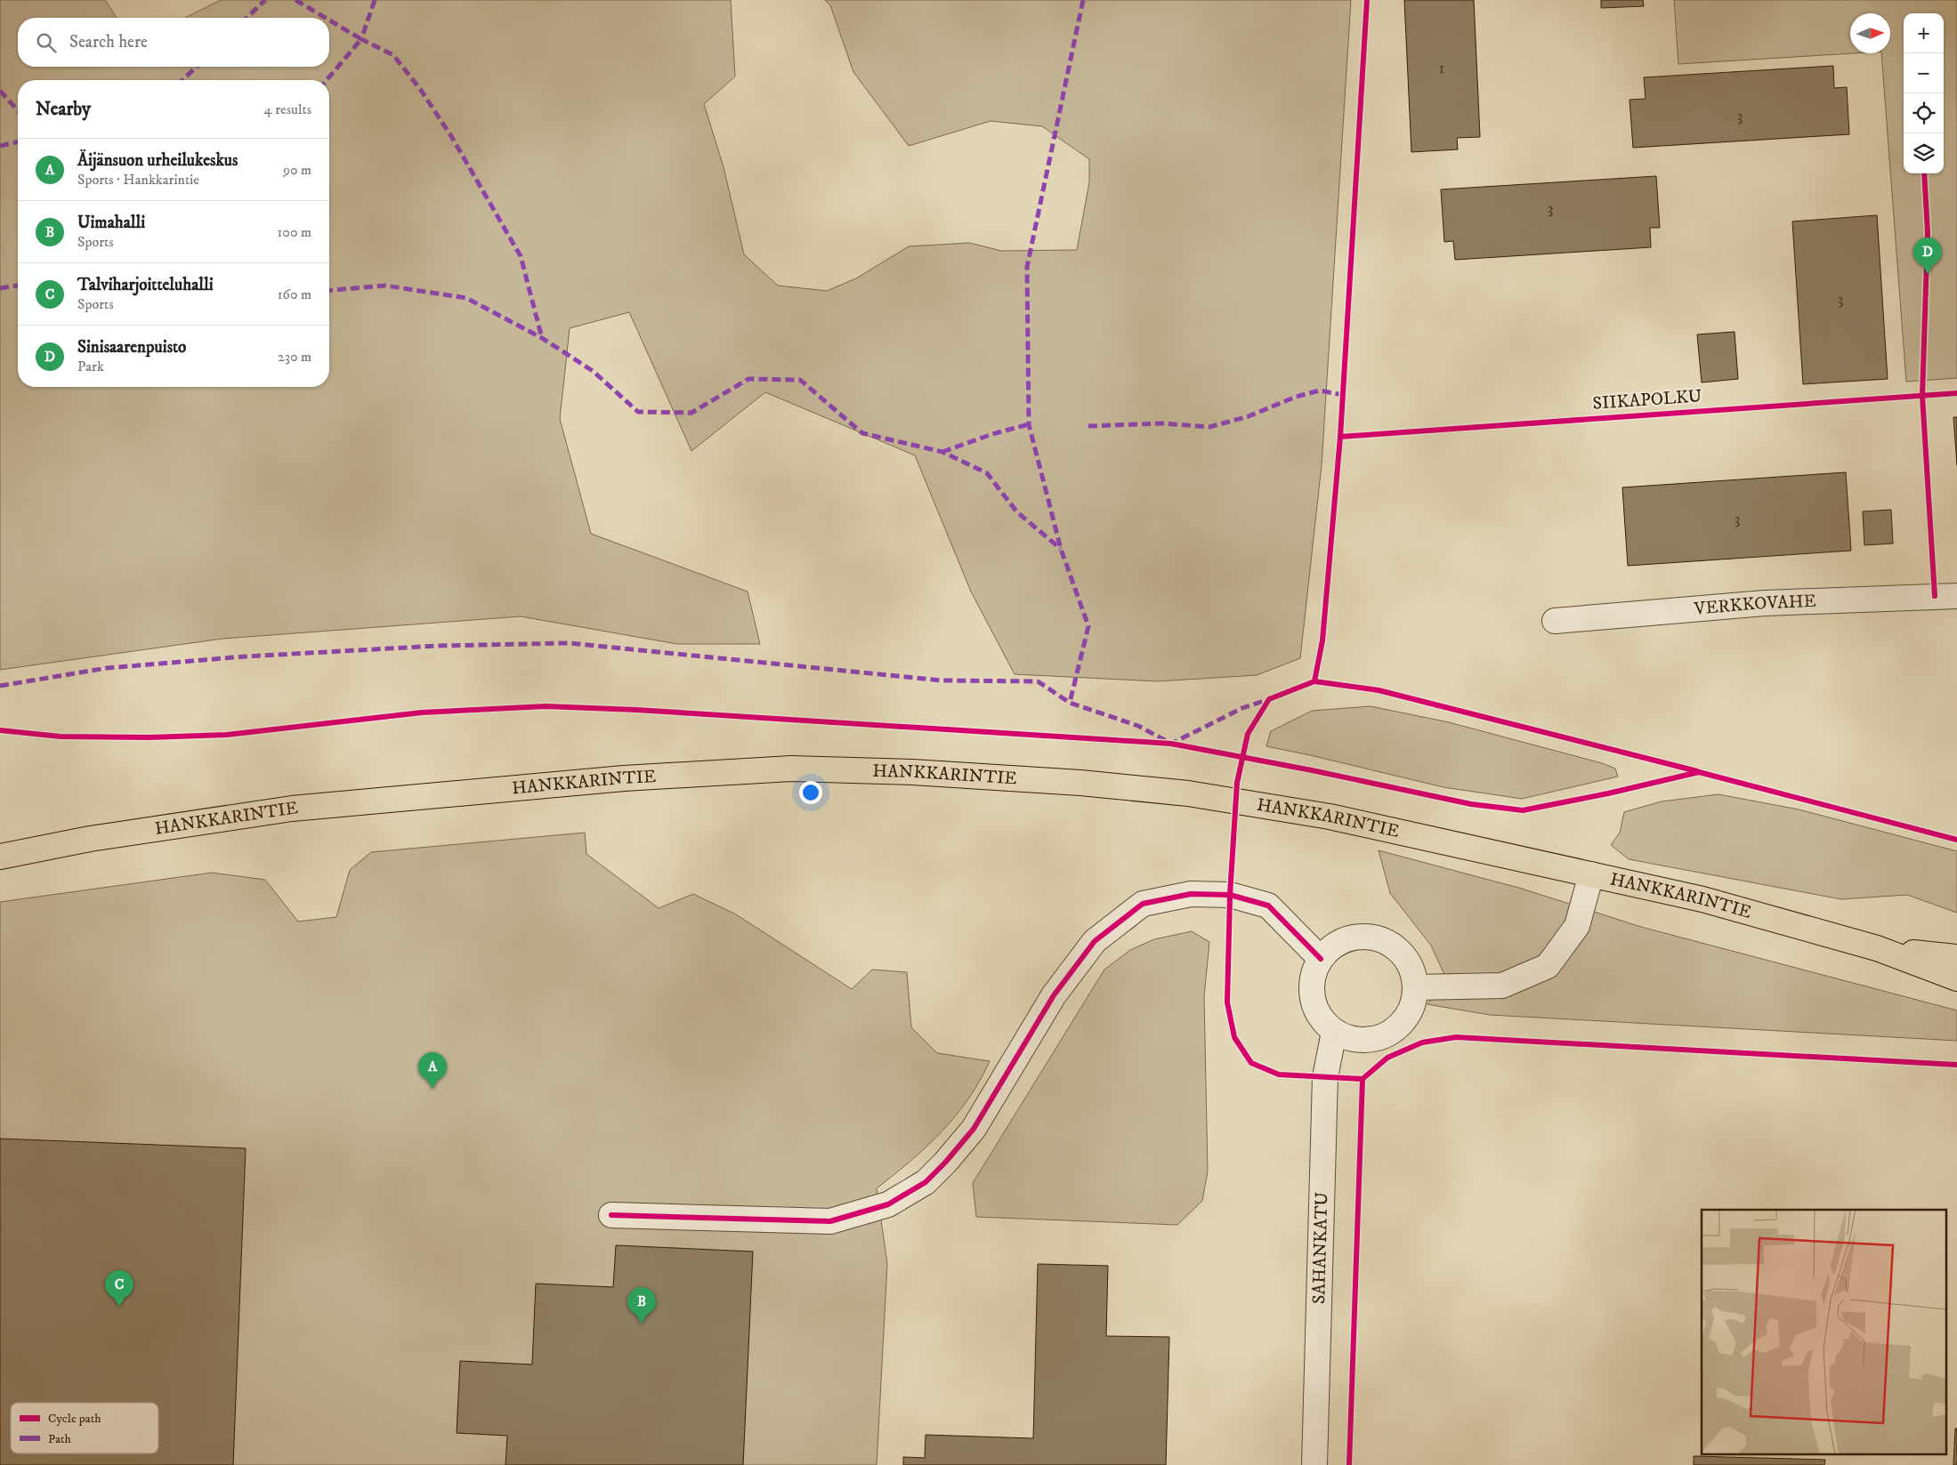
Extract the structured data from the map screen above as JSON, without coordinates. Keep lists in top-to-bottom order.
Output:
{
  "streets": {
    "main road": ["HANKKARINTIE"],
    "street": ["VERKKOVAHE", "SAHANKATU"],
    "cycle path": ["SIIKAPOLKU"]
  },
  "house_numbers": [
    "1",
    "3",
    "3",
    "3",
    "3"
  ],
  "legend": ["Cycle path", "Path"],
  "north": "right",
  "page": {
    "map_buttons": ["+", "−"],
    "search": "Search here",
    "heading": ["Nearby", "4 results"],
    "list": [
      {
        "mark": "A",
        "name": "Äijänsuon urheilukeskus",
        "note": "Sports · Hankkarintie",
        "value": "90 m"
      },
      {
        "mark": "B",
        "name": "Uimahalli",
        "note": "Sports",
        "value": "100 m"
      },
      {
        "mark": "C",
        "name": "Talviharjoitteluhalli",
        "note": "Sports",
        "value": "160 m"
      },
      {
        "mark": "D",
        "name": "Sinisaarenpuisto",
        "note": "Park",
        "value": "230 m"
      }
    ],
    "pins": [
      "D",
      "A",
      "C",
      "B"
    ]
  }
}
